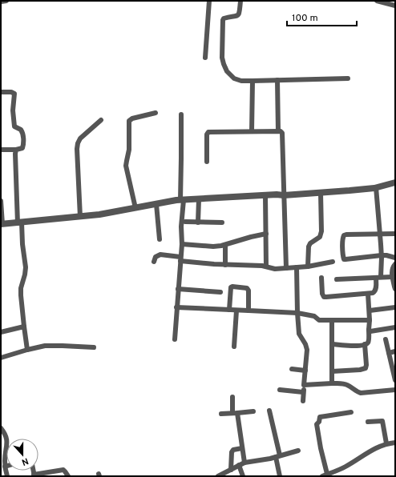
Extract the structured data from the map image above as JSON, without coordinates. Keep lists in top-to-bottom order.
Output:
{
  "scale_bar": "100 m",
  "north": "bottom"
}
